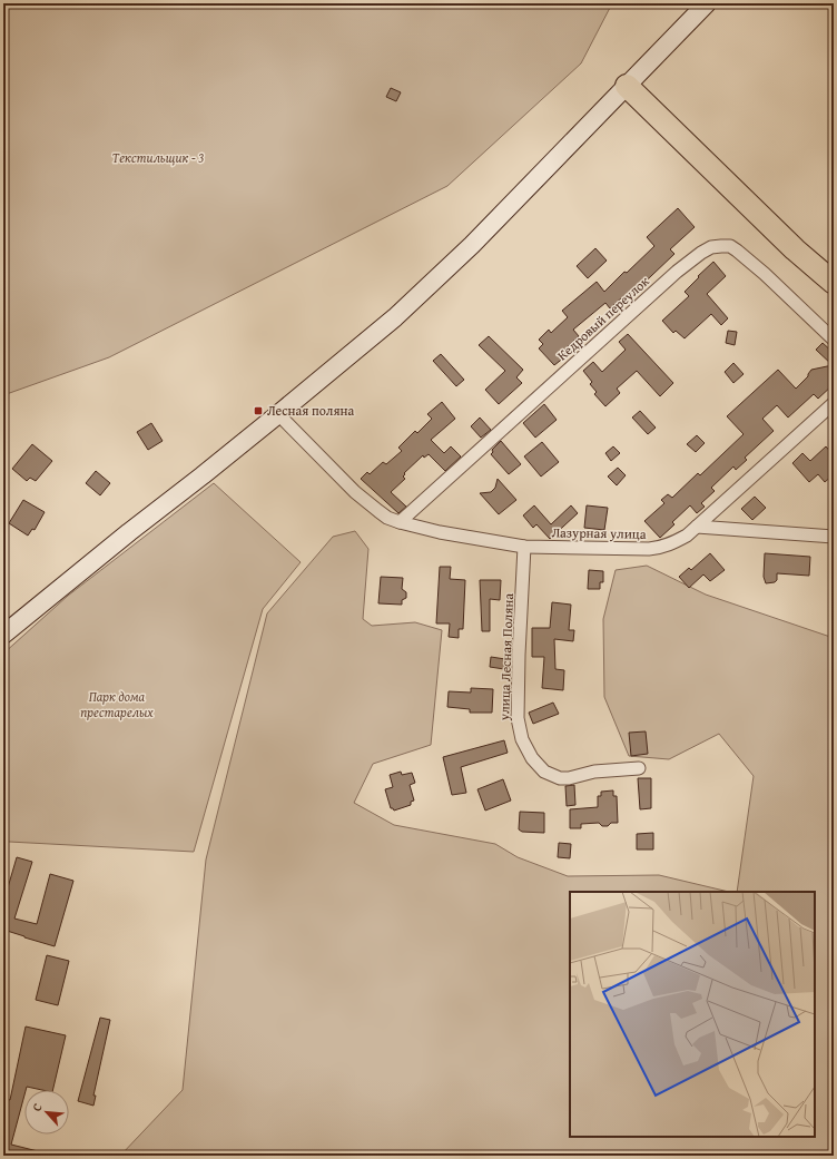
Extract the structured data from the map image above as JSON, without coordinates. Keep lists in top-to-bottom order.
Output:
{
  "streets": {
    "street": ["Кедровый переулок", "Лазурная улица", "улица Лесная Поляна"]
  },
  "crossings": [
    ["Кедровый переулок", "Лазурная улица"],
    ["Лазурная улица", "улица Лесная Поляна"]
  ],
  "parks": ["Текстильщик - 3", "Парк дома престарелых"],
  "places": {
    "transit": ["Лесная поляна"]
  },
  "north": "top left"
}
